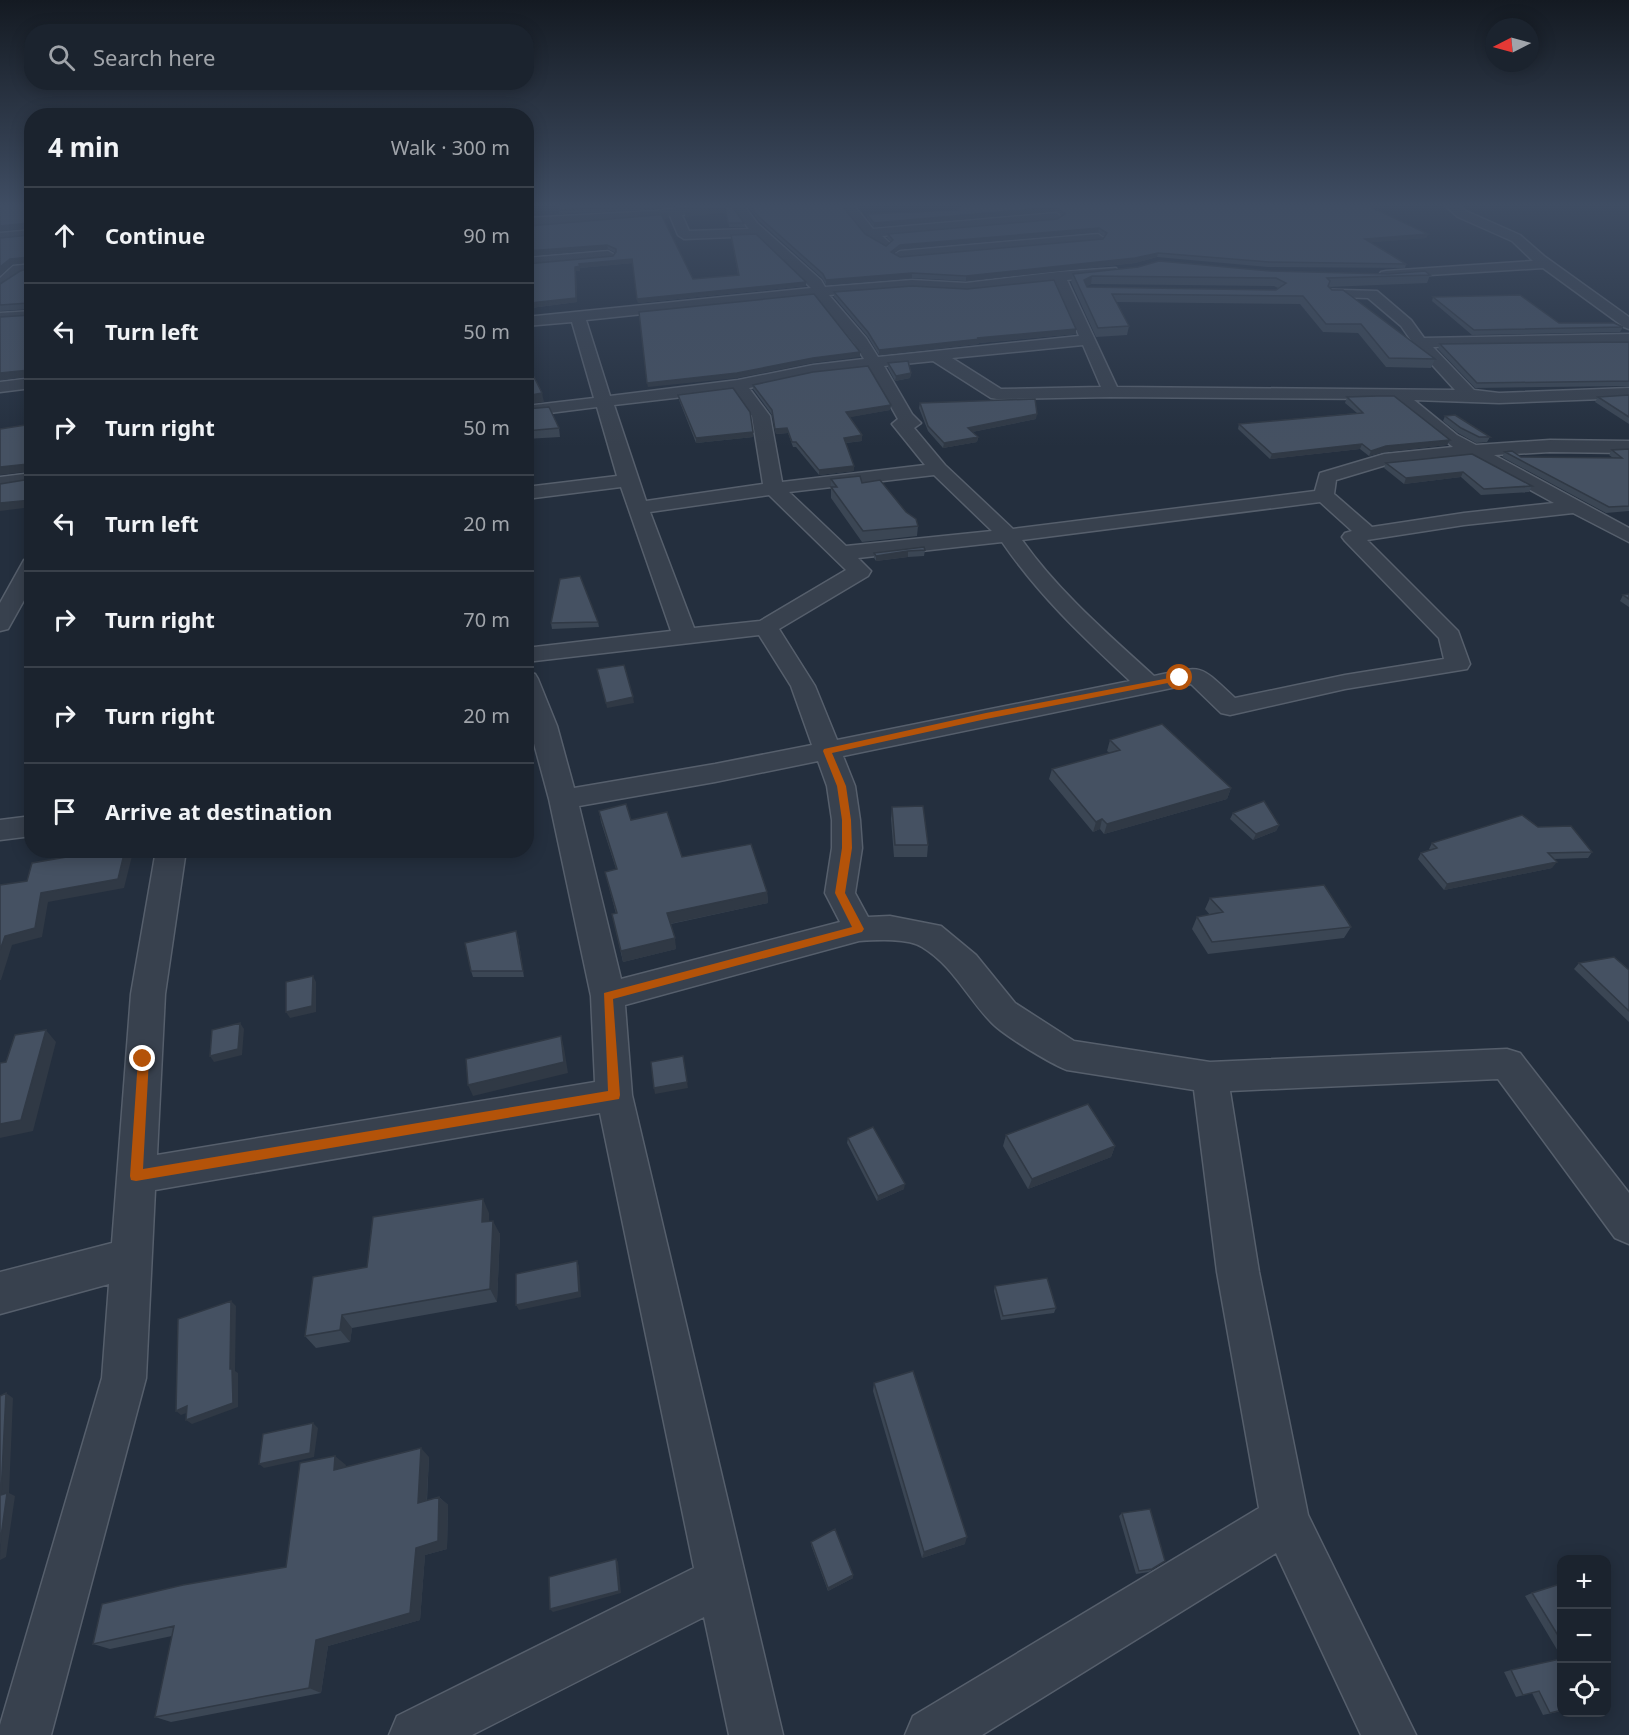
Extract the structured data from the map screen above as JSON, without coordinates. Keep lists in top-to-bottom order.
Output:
{
  "north": "left",
  "page": {
    "search": "Search here",
    "heading": ["4 min", "Walk · 300 m"],
    "list": [
      ["Continue", "90 m"],
      ["Turn left", "50 m"],
      ["Turn right", "50 m"],
      ["Turn left", "20 m"],
      ["Turn right", "70 m"],
      ["Turn right", "20 m"],
      "Arrive at destination"
    ],
    "map_buttons": ["+", "−"]
  }
}
